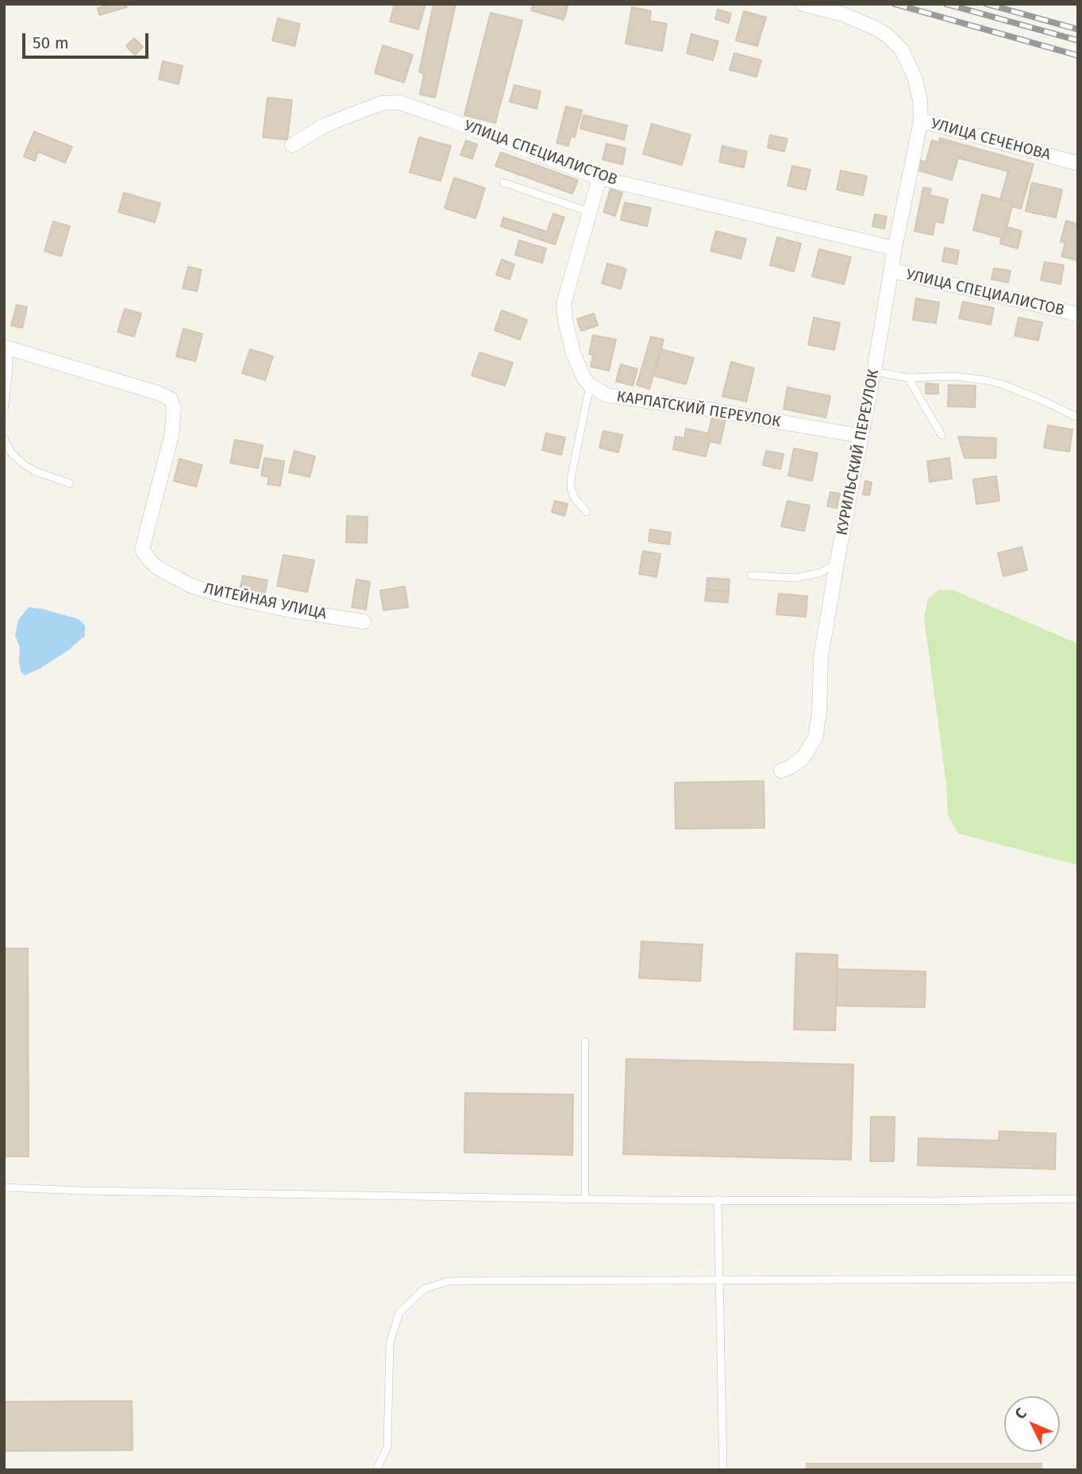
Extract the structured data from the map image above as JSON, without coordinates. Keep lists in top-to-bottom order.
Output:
{
  "streets": {
    "street": [
      "УЛИЦА СЕЧЕНОВА",
      "УЛИЦА СПЕЦИАЛИСТОВ",
      "КАРПАТСКИЙ ПЕРЕУЛОК",
      "КУРИЛЬСКИЙ ПЕРЕУЛОК",
      "ЛИТЕЙНАЯ УЛИЦА"
    ]
  },
  "crossings": [
    ["УЛИЦА СЕЧЕНОВА", "КУРИЛЬСКИЙ ПЕРЕУЛОК"],
    ["УЛИЦА СПЕЦИАЛИСТОВ", "КУРИЛЬСКИЙ ПЕРЕУЛОК"],
    ["КАРПАТСКИЙ ПЕРЕУЛОК", "КУРИЛЬСКИЙ ПЕРЕУЛОК"]
  ],
  "scale_bar": "50 m",
  "north": "top left"
}
